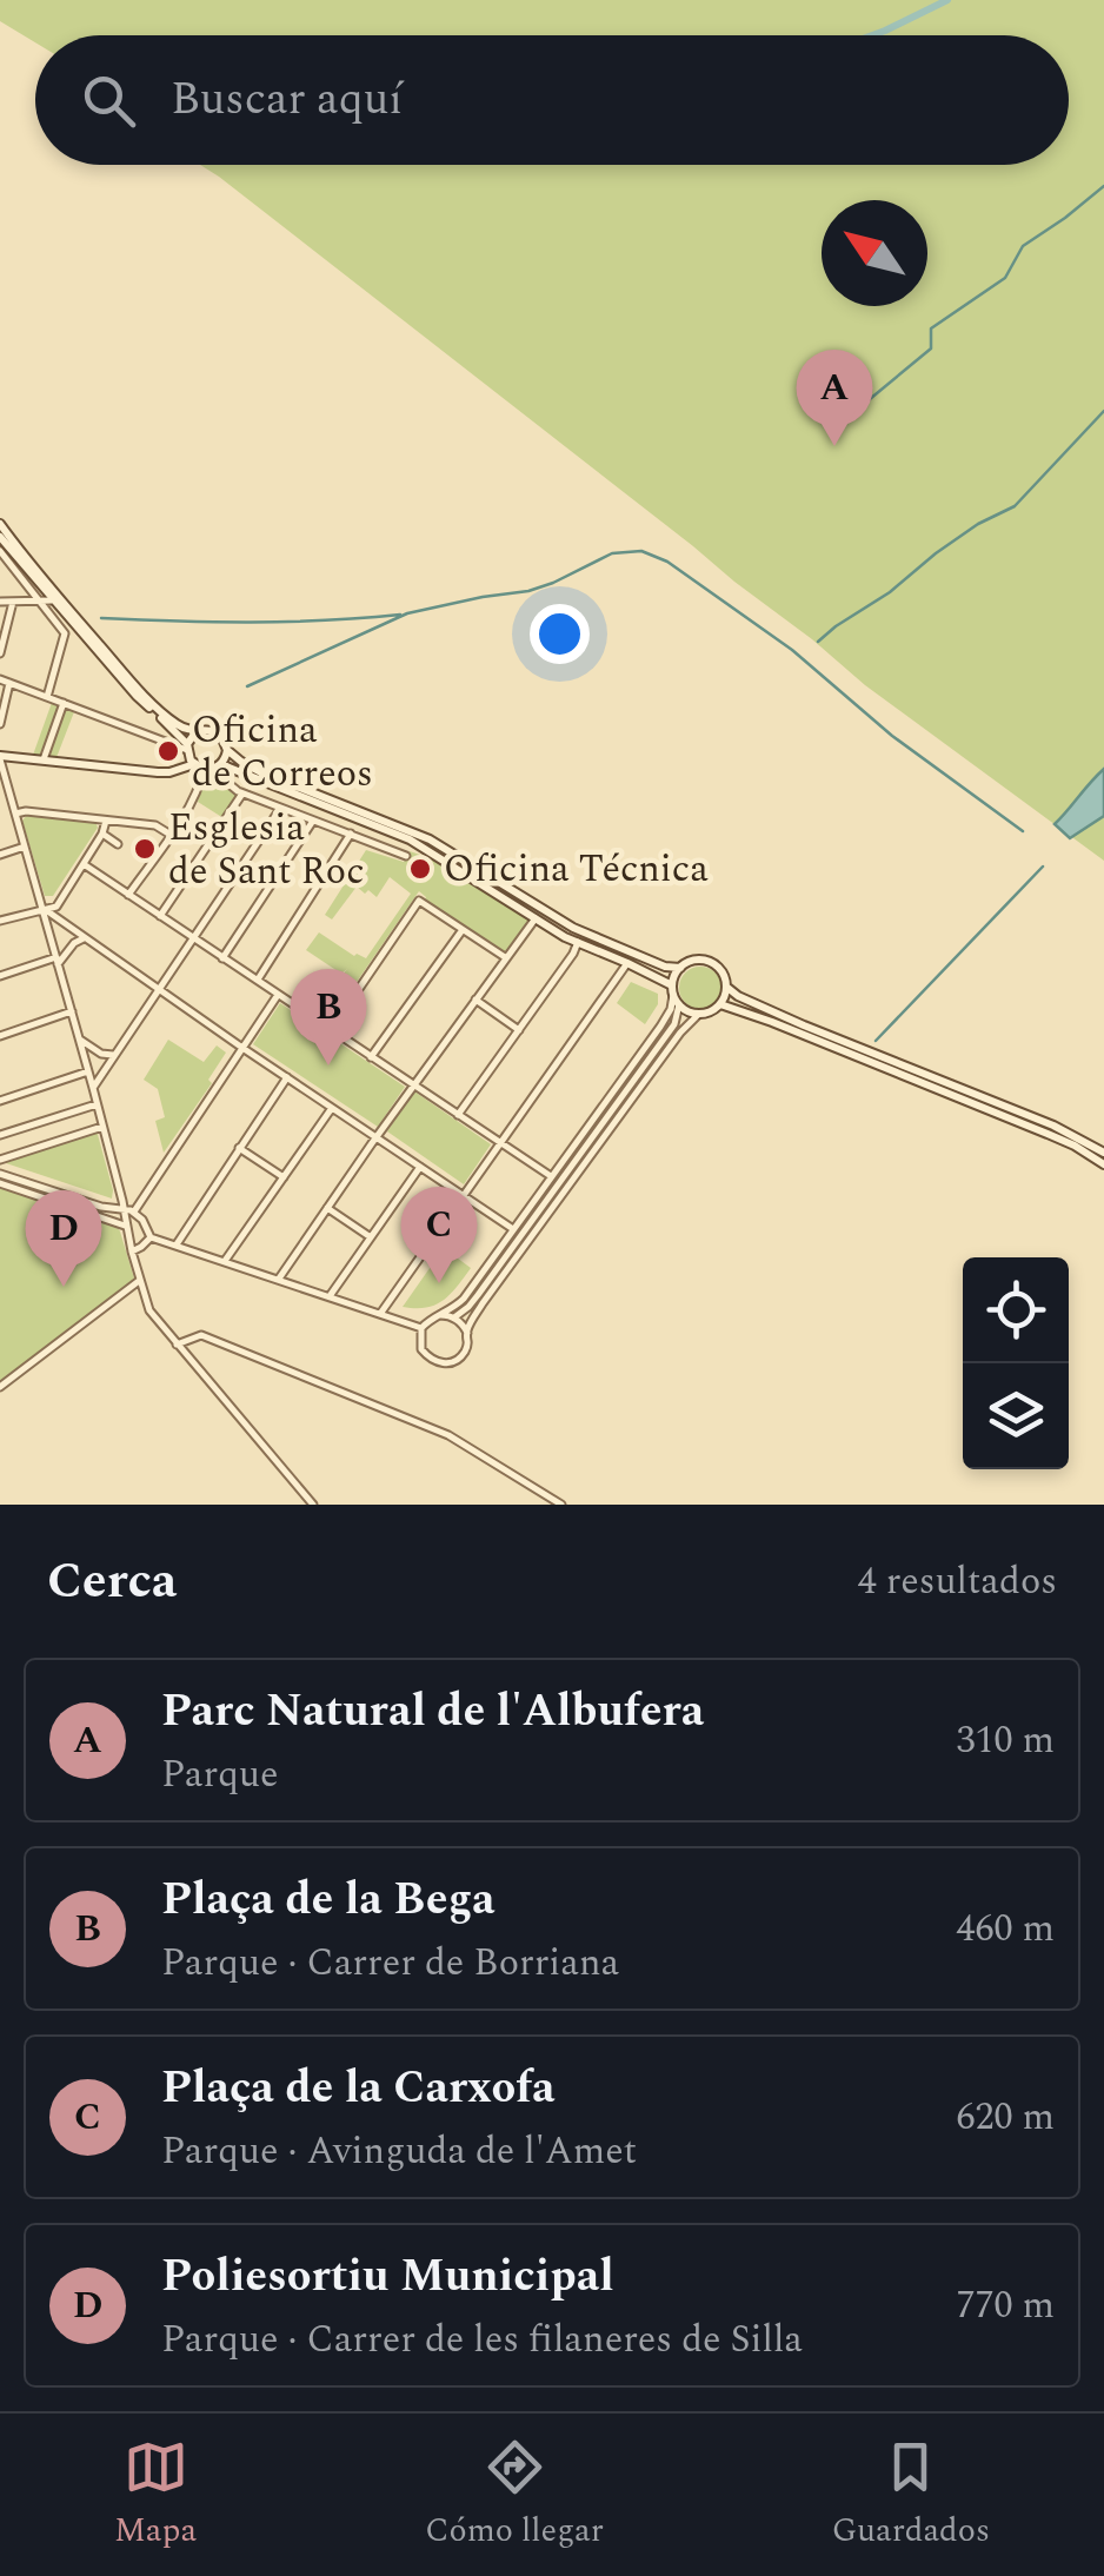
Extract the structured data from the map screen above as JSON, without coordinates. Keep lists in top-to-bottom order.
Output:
{
  "places": ["Oficina de Correos", "Esglesia de Sant Roc", "Oficina Técnica"],
  "north": "top left",
  "page": {
    "search": "Buscar aquí",
    "pins": [
      "A",
      "B",
      "C",
      "D"
    ],
    "heading": ["Cerca", "4 resultados"],
    "list": [
      {
        "mark": "A",
        "name": "Parc Natural de l'Albufera",
        "note": "Parque",
        "value": "310 m"
      },
      {
        "mark": "B",
        "name": "Plaça de la Bega",
        "note": "Parque · Carrer de Borriana",
        "value": "460 m"
      },
      {
        "mark": "C",
        "name": "Plaça de la Carxofa",
        "note": "Parque · Avinguda de l'Amet",
        "value": "620 m"
      },
      {
        "mark": "D",
        "name": "Poliesortiu Municipal",
        "note": "Parque · Carrer de les filaneres de Silla",
        "value": "770 m"
      }
    ],
    "nav": ["Mapa", "Cómo llegar", "Guardados"]
  }
}
